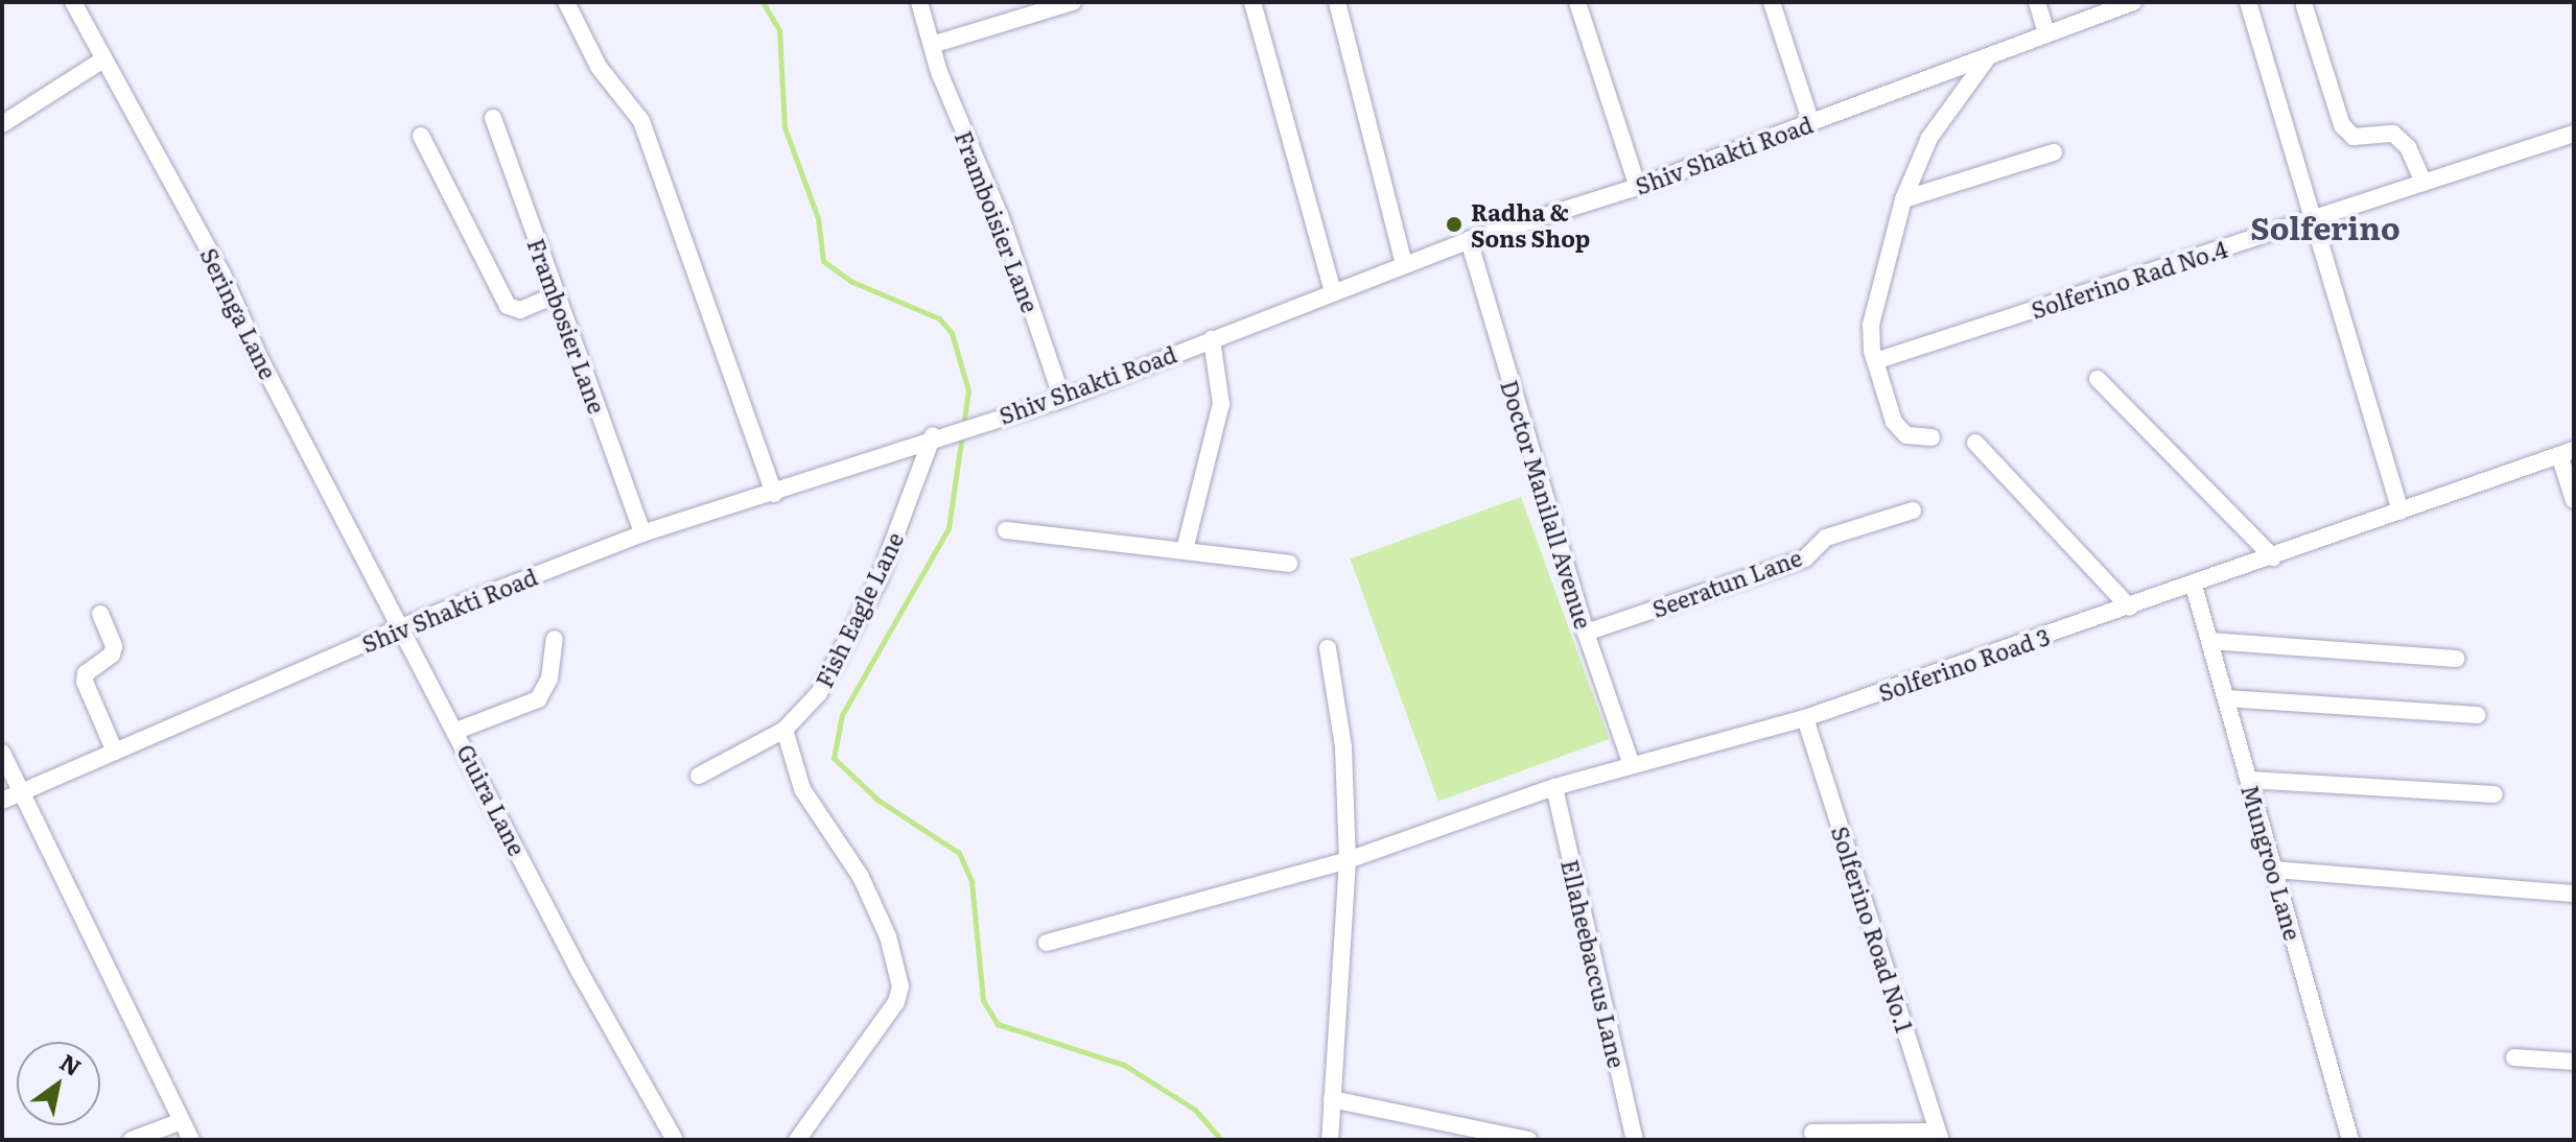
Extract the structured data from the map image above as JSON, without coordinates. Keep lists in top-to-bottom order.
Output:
{
  "streets": {
    "street": [
      "Shiv Shakti Road",
      "Framboisier Lane",
      "Solferino Rad No.4",
      "Seringa Lane",
      "Frambosier Lane",
      "Doctor Manilall Avenue",
      "Seeratun Lane",
      "Fish Eagle Lane",
      "Solferino Road 3",
      "Guira Lane",
      "Mungroo Lane",
      "Solferino Road No.1",
      "Ellaheebaccus Lane"
    ]
  },
  "crossings": [
    ["Shiv Shakti Road", "Framboisier Lane"],
    ["Shiv Shakti Road", "Seringa Lane"],
    ["Shiv Shakti Road", "Frambosier Lane"],
    ["Shiv Shakti Road", "Doctor Manilall Avenue"],
    ["Shiv Shakti Road", "Fish Eagle Lane"],
    ["Shiv Shakti Road", "Guira Lane"],
    ["Seringa Lane", "Guira Lane"],
    ["Doctor Manilall Avenue", "Seeratun Lane"],
    ["Doctor Manilall Avenue", "Solferino Road 3"],
    ["Solferino Road 3", "Mungroo Lane"],
    ["Solferino Road 3", "Solferino Road No.1"],
    ["Solferino Road 3", "Ellaheebaccus Lane"]
  ],
  "districts": ["Solferino"],
  "places": ["Radha & Sons Shop"],
  "north": "top right"
}
